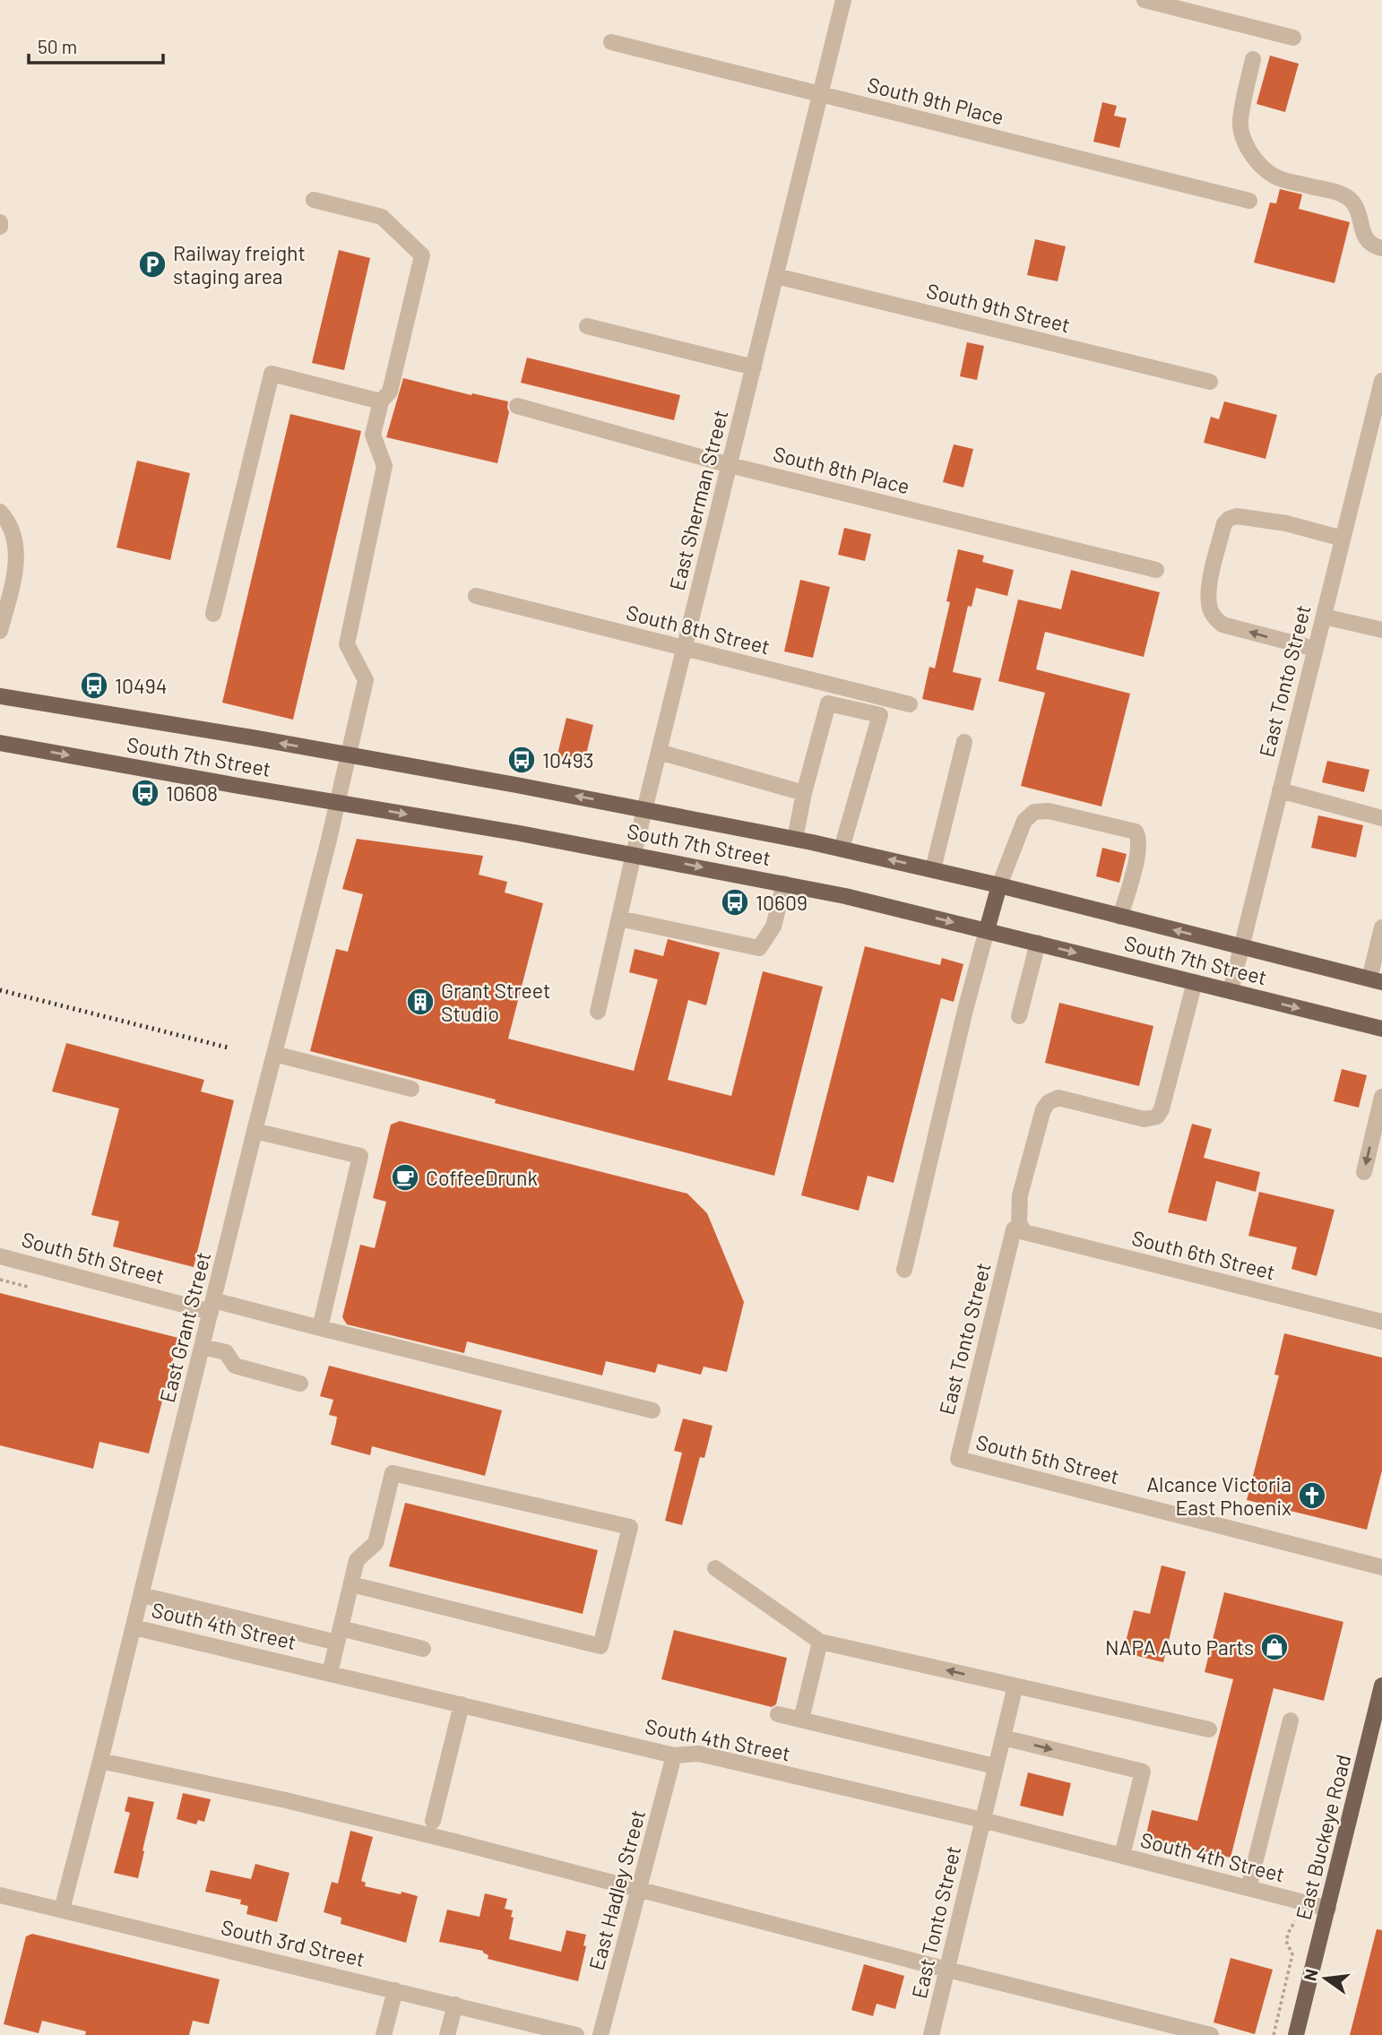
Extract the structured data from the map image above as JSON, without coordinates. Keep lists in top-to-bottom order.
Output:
{
  "streets": {
    "main road": ["South 7th Street", "East Buckeye Road"],
    "street": [
      "South 9th Place",
      "South 9th Street",
      "South 8th Place",
      "East Sherman Street",
      "South 8th Street",
      "East Tonto Street",
      "South 6th Street",
      "South 5th Street",
      "East Grant Street",
      "South 4th Street",
      "East Hadley Street",
      "South 3rd Street"
    ]
  },
  "crossings": [
    ["South 9th Place", "East Sherman Street"],
    ["South 9th Street", "East Sherman Street"],
    ["South 8th Place", "East Sherman Street"],
    ["East Sherman Street", "South 8th Street"],
    ["East Sherman Street", "South 7th Street"],
    ["East Tonto Street", "South 7th Street"],
    ["East Tonto Street", "South 6th Street"],
    ["East Tonto Street", "South 5th Street"],
    ["East Tonto Street", "South 4th Street"],
    ["South 7th Street", "East Grant Street"],
    ["South 5th Street", "East Grant Street"],
    ["East Grant Street", "South 4th Street"],
    ["East Grant Street", "South 3rd Street"],
    ["South 4th Street", "East Buckeye Road"],
    ["South 4th Street", "East Hadley Street"]
  ],
  "places": {
    "parking": ["Railway freight staging area"],
    "bus stop": [
      "10494",
      "10493",
      "10608",
      "10609"
    ],
    "building": ["Grant Street Studio"],
    "cafe": ["CoffeeDrunk"],
    "church": ["Alcance Victoria East Phoenix"],
    "shop": ["NAPA Auto Parts"]
  },
  "scale_bar": "50 m",
  "north": "left"
}
